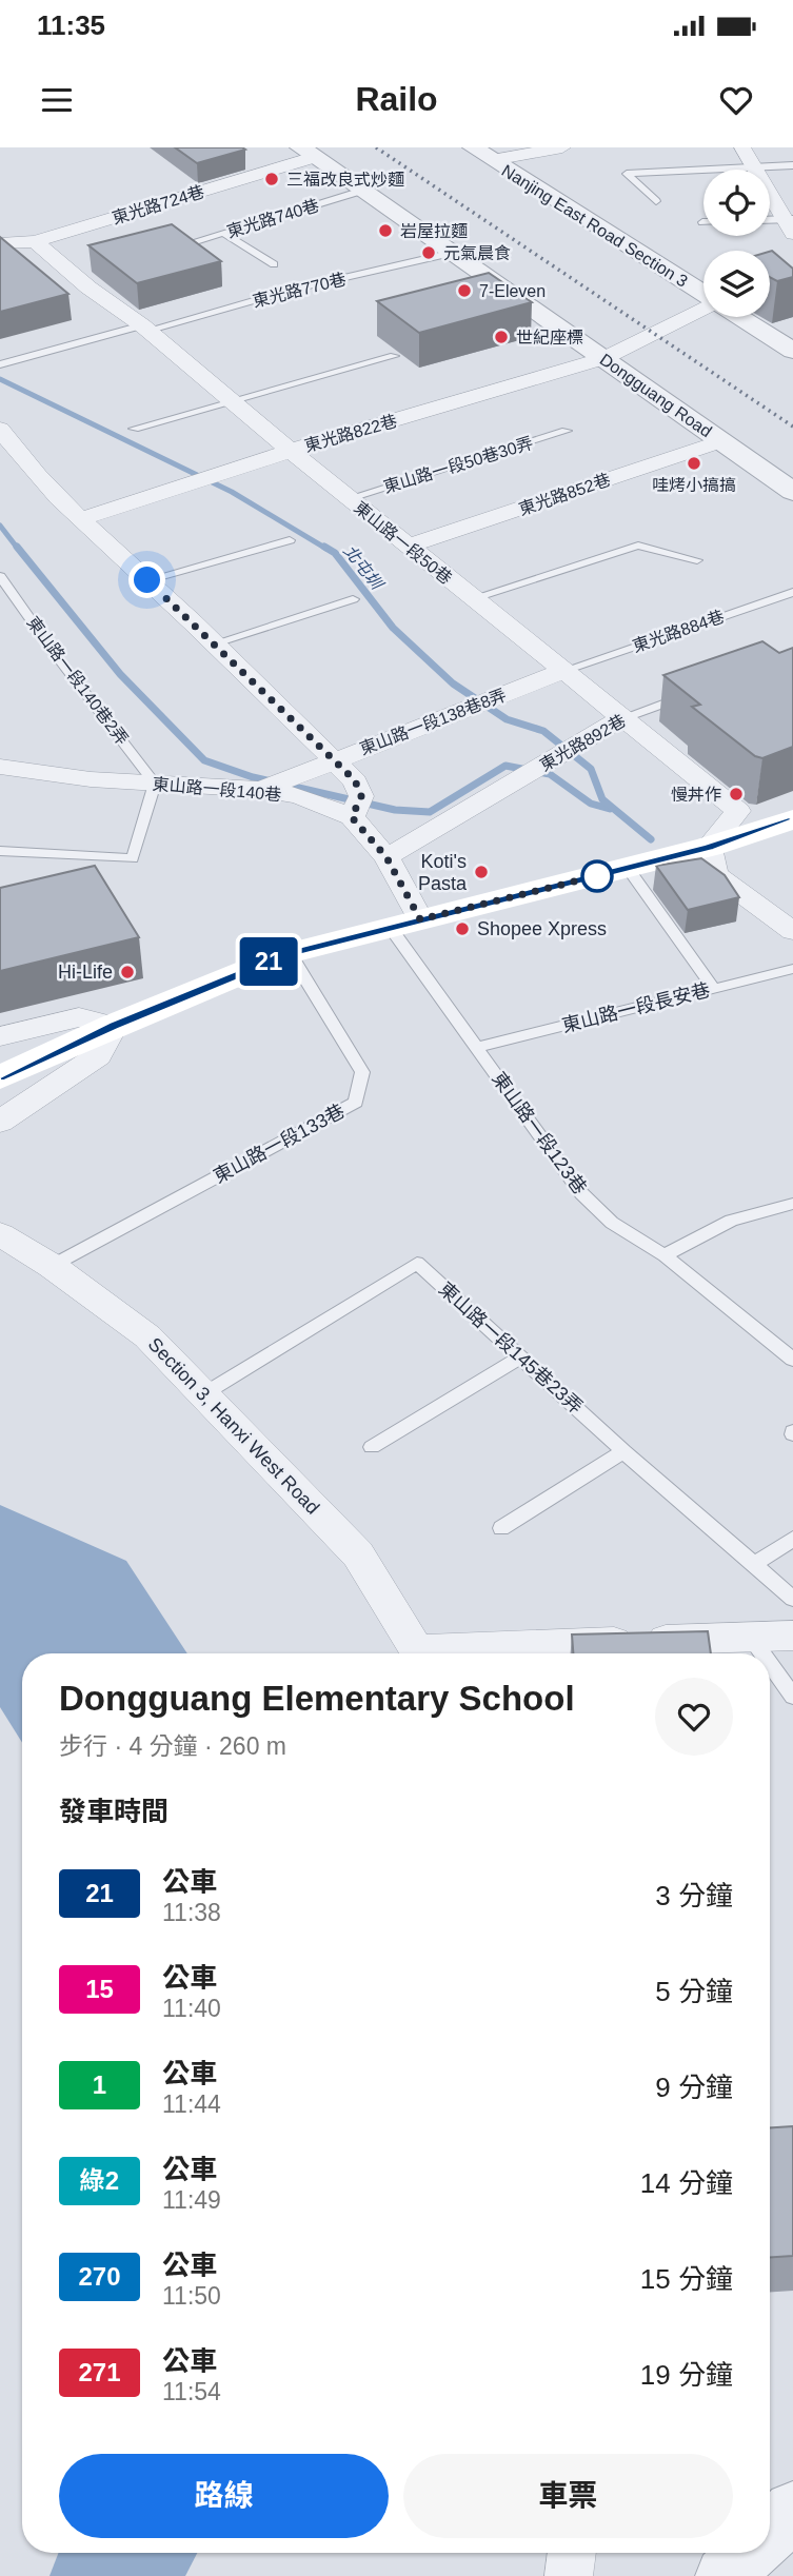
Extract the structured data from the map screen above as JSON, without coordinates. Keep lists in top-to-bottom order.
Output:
{
  "streets": {
    "street": [
      "東光路724巷",
      "Nanjing East Road Section 3",
      "Dongguang Road",
      "東光路822巷",
      "東光路852巷",
      "東山路一段50巷",
      "東山路一段138巷8弄",
      "東光路892巷",
      "東山路一段140巷",
      "Section 3, Hanxi West Road"
    ],
    "lane": [
      "東光路740巷",
      "東光路770巷",
      "東山路一段50巷30弄",
      "東光路884巷",
      "東山路一段140巷2弄",
      "東山路一段長安巷",
      "東山路一段123巷",
      "東山路一段133巷",
      "東山路一段145巷23弄"
    ]
  },
  "crossings": [
    ["東光路724巷", "Dongguang Road"],
    ["東光路724巷", "東山路一段50巷"],
    ["東光路740巷", "Dongguang Road"],
    ["東光路770巷", "Dongguang Road"],
    ["東光路770巷", "東山路一段50巷"],
    ["Dongguang Road", "東光路822巷"],
    ["Dongguang Road", "東光路852巷"],
    ["東光路822巷", "東山路一段50巷"],
    ["東山路一段50巷30弄", "東山路一段50巷"],
    ["東光路852巷", "東山路一段50巷"],
    ["東山路一段50巷", "東光路884巷"],
    ["東山路一段50巷", "東山路一段138巷8弄"],
    ["東山路一段50巷", "東光路892巷"],
    ["東光路884巷", "東山路一段138巷8弄"],
    ["東山路一段140巷2弄", "東山路一段140巷"],
    ["東山路一段138巷8弄", "東山路一段140巷"],
    ["東光路892巷", "東山路一段140巷"],
    ["東山路一段140巷", "東山路一段123巷"],
    ["東山路一段長安巷", "東山路一段123巷"],
    ["東山路一段133巷", "Section 3, Hanxi West Road"],
    ["東山路一段145巷23弄", "Section 3, Hanxi West Road"]
  ],
  "water": ["北屯圳"],
  "places": [
    "三福改良式炒麵",
    "岩屋拉麵",
    "元氣晨食",
    "7-Eleven",
    "世紀座標",
    "哇烤小搞搞",
    "慢丼作",
    "Koti's Pasta",
    "Shopee Xpress",
    "Hi-Life"
  ],
  "lines": ["bus line 21"],
  "page": {
    "status": "11:35",
    "header": "Railo",
    "on_map": "21",
    "heading": [
      ["Dongguang Elementary School", "步行 · 4 分鐘 · 260 m"],
      "發車時間"
    ],
    "list": [
      {
        "mark": "21",
        "name": "公車",
        "note": "11:38",
        "value": "3 分鐘"
      },
      {
        "mark": "15",
        "name": "公車",
        "note": "11:40",
        "value": "5 分鐘"
      },
      {
        "mark": "1",
        "name": "公車",
        "note": "11:44",
        "value": "9 分鐘"
      },
      {
        "mark": "綠2",
        "name": "公車",
        "note": "11:49",
        "value": "14 分鐘"
      },
      {
        "mark": "270",
        "name": "公車",
        "note": "11:50",
        "value": "15 分鐘"
      },
      {
        "mark": "271",
        "name": "公車",
        "note": "11:54",
        "value": "19 分鐘"
      }
    ],
    "buttons": ["路線", "車票"]
  }
}
